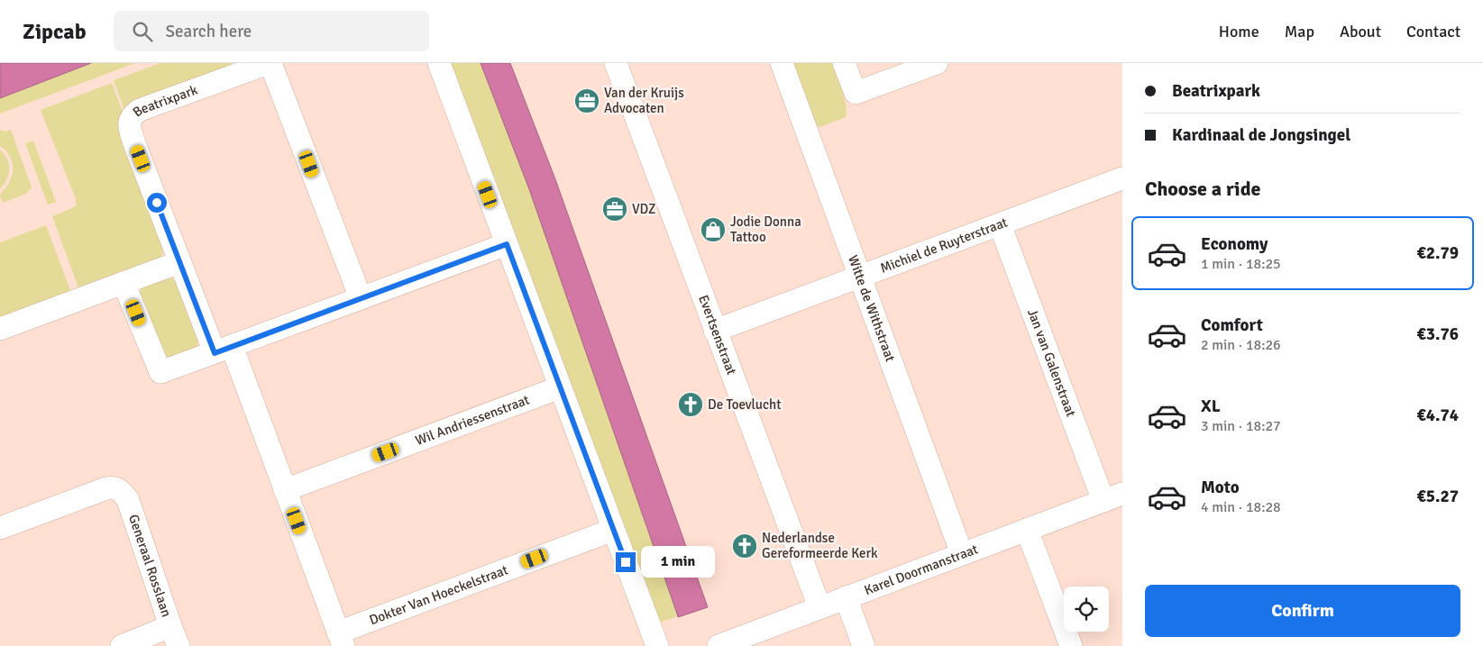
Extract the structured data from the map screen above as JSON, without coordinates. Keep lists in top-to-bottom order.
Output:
{
  "streets": {
    "street": [
      "Beatrixpark",
      "Michiel de Ruyterstraat",
      "Witte de Withstraat",
      "Evertsenstraat",
      "Jan van Galenstraat",
      "Wil Andriessenstraat",
      "Generaal Rosslaan",
      "Karel Doormanstraat",
      "Dokter Van Hoeckelstraat"
    ]
  },
  "crossings": [
    ["Beatrixpark", "Wil Andriessenstraat"],
    ["Beatrixpark", "Dokter Van Hoeckelstraat"],
    ["Michiel de Ruyterstraat", "Witte de Withstraat"],
    ["Michiel de Ruyterstraat", "Evertsenstraat"],
    ["Michiel de Ruyterstraat", "Jan van Galenstraat"],
    ["Witte de Withstraat", "Karel Doormanstraat"],
    ["Evertsenstraat", "Karel Doormanstraat"],
    ["Jan van Galenstraat", "Karel Doormanstraat"]
  ],
  "places": {
    "office": ["Van der Kruijs Advocaten", "VDZ"],
    "shop": ["Jodie Donna Tattoo"],
    "church": ["De Toevlucht", "Nederlandse Gereformeerde Kerk"]
  },
  "page": {
    "header": "Zipcab",
    "search": "Search here",
    "nav": [
      "Home",
      "Map",
      "About",
      "Contact"
    ],
    "banner": ["Beatrixpark", "Kardinaal de Jongsingel"],
    "heading": "Choose a ride",
    "list": [
      {
        "name": "Economy",
        "note": "1 min · 18:25",
        "value": "€2.79"
      },
      {
        "name": "Comfort",
        "note": "2 min · 18:26",
        "value": "€3.76"
      },
      {
        "name": "XL",
        "note": "3 min · 18:27",
        "value": "€4.74"
      },
      {
        "name": "Moto",
        "note": "4 min · 18:28",
        "value": "€5.27"
      }
    ],
    "bubble": "1 min",
    "buttons": "Confirm"
  }
}
